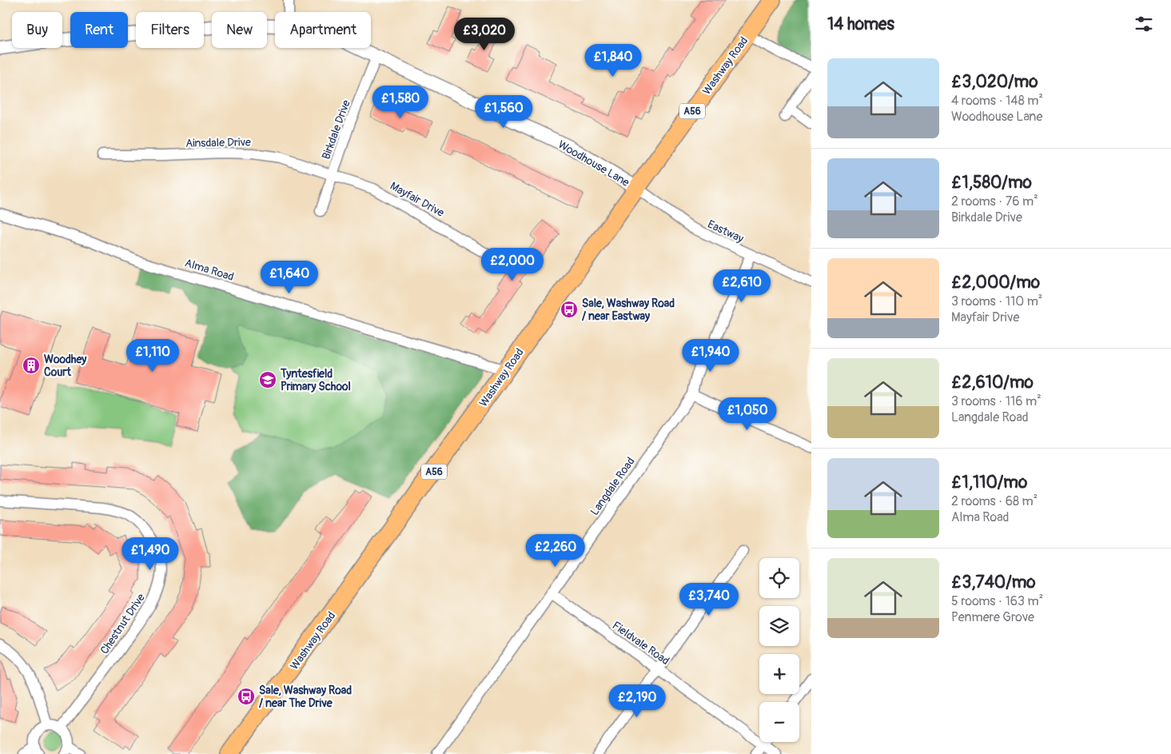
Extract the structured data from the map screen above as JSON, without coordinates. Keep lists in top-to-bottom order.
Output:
{
  "streets": {
    "highway": ["Washway Road", "A56"],
    "street": [
      "Birkdale Drive",
      "Ainsdale Drive",
      "Woodhouse Lane",
      "Mayfair Drive",
      "Eastway",
      "Alma Road",
      "Langdale Road",
      "Chestnut Drive",
      "Fieldvale Road"
    ]
  },
  "crossings": [
    ["Washway Road", "Woodhouse Lane"],
    ["Washway Road", "Eastway"],
    ["Washway Road", "Alma Road"],
    ["Birkdale Drive", "Ainsdale Drive"],
    ["Birkdale Drive", "Woodhouse Lane"],
    ["Birkdale Drive", "Mayfair Drive"],
    ["Ainsdale Drive", "Mayfair Drive"],
    ["Woodhouse Lane", "Eastway"],
    ["Eastway", "Langdale Road"],
    ["Langdale Road", "Fieldvale Road"]
  ],
  "places": {
    "bus stop": ["Sale, Washway Road / near Eastway", "Sale, Washway Road / near The Drive"],
    "building": ["Woodhey Court"],
    "school or university": ["Tyntesfield Primary School"]
  },
  "page": {
    "heading": "14 homes",
    "chip": [
      "Buy",
      "Rent",
      "Filters",
      "New",
      "Apartment"
    ],
    "price": [
      "£3,020",
      "£1,840",
      "£1,580",
      "£1,560",
      "£2,000",
      "£1,640",
      "£2,610",
      "£1,110",
      "£1,940",
      "£1,050",
      "£2,260",
      "£1,490",
      "£3,740",
      "£2,190"
    ],
    "list": [
      {
        "name": "£3,020/mo",
        "note": "4 rooms · 148 m² · Woodhouse Lane"
      },
      {
        "name": "£1,580/mo",
        "note": "2 rooms · 76 m² · Birkdale Drive"
      },
      {
        "name": "£2,000/mo",
        "note": "3 rooms · 110 m² · Mayfair Drive"
      },
      {
        "name": "£2,610/mo",
        "note": "3 rooms · 116 m² · Langdale Road"
      },
      {
        "name": "£1,110/mo",
        "note": "2 rooms · 68 m² · Alma Road"
      },
      {
        "name": "£3,740/mo",
        "note": "5 rooms · 163 m² · Penmere Grove"
      }
    ],
    "map_buttons": ["+", "−"]
  }
}
